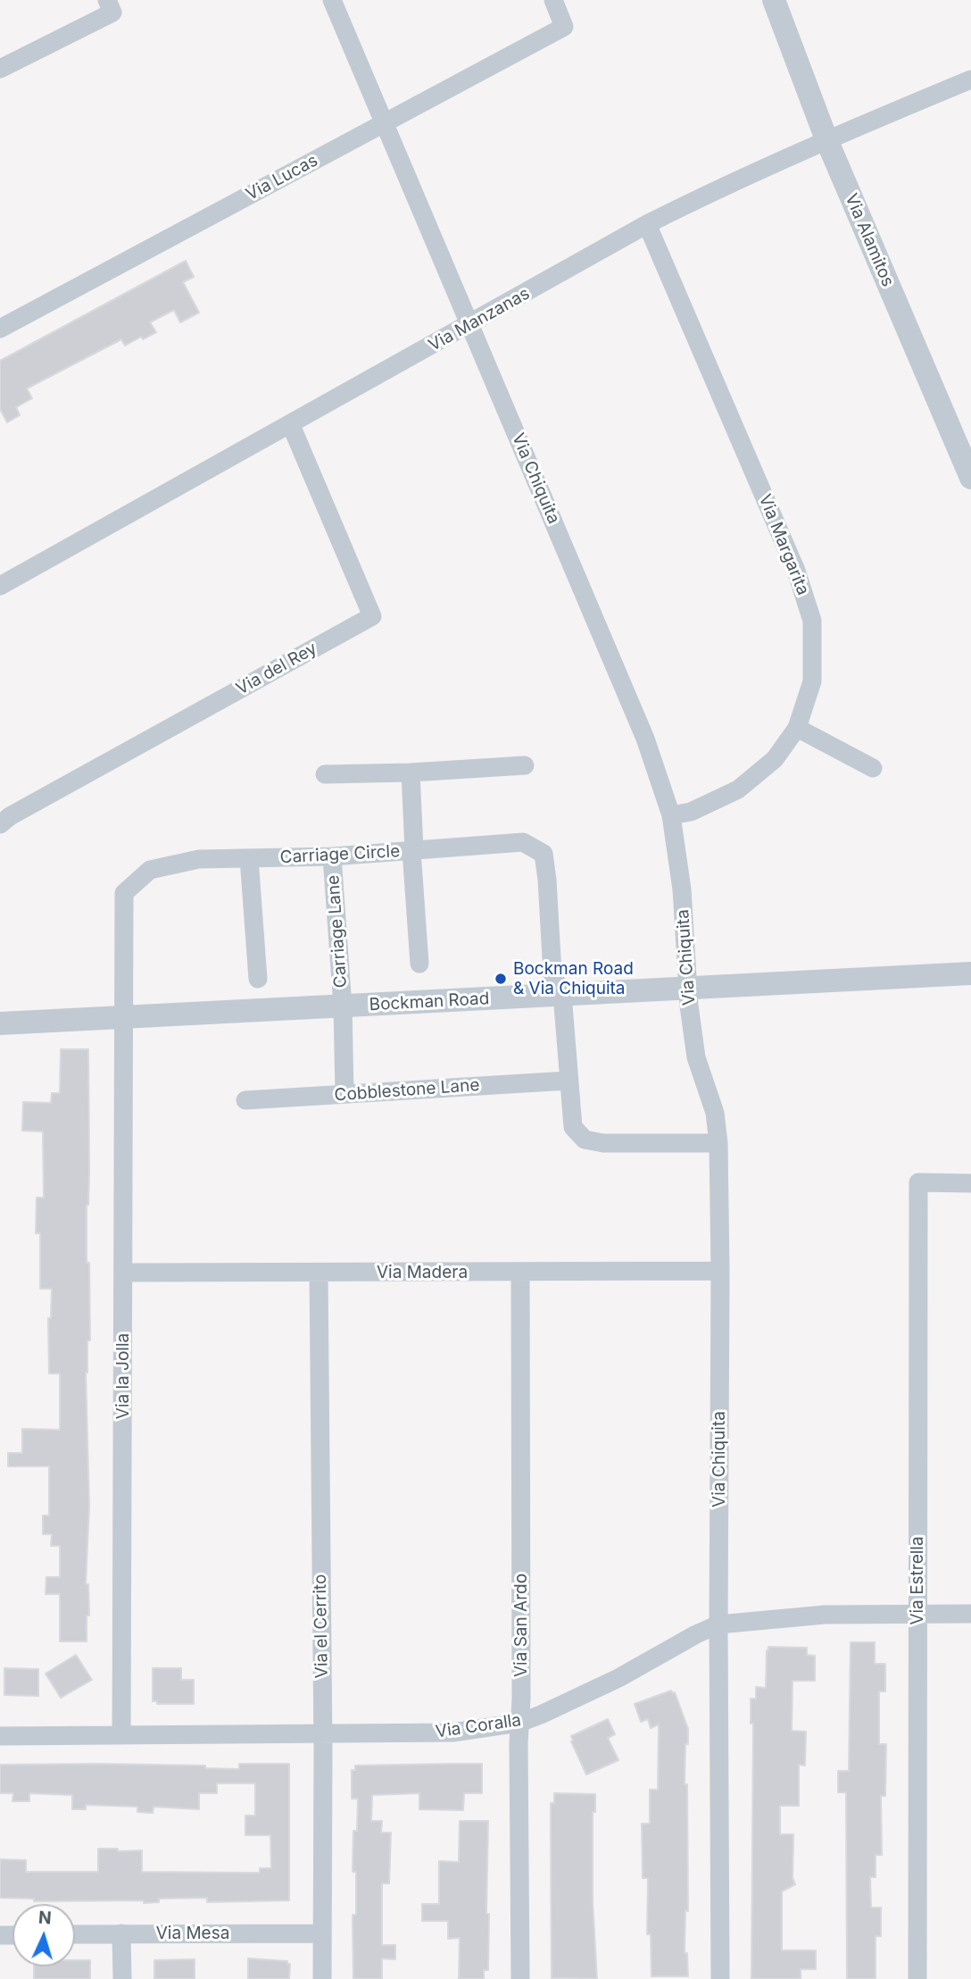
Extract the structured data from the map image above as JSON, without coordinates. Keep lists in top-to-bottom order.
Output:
{
  "streets": {
    "street": [
      "Via Lucas",
      "Via Alamitos",
      "Via Manzanas",
      "Via Chiquita",
      "Via Margarita",
      "Via del Rey",
      "Carriage Circle",
      "Carriage Lane",
      "Bockman Road",
      "Cobblestone Lane",
      "Via Madera",
      "Via la Jolla",
      "Via Estrella",
      "Via San Ardo",
      "Via el Cerrito",
      "Via Coralla",
      "Via Mesa"
    ]
  },
  "crossings": [
    ["Via Lucas", "Via Chiquita"],
    ["Via Alamitos", "Via Manzanas"],
    ["Via Manzanas", "Via Chiquita"],
    ["Via Manzanas", "Via Margarita"],
    ["Via Manzanas", "Via del Rey"],
    ["Via Chiquita", "Via Margarita"],
    ["Via Chiquita", "Bockman Road"],
    ["Via Chiquita", "Via Madera"],
    ["Via Chiquita", "Via Coralla"],
    ["Carriage Circle", "Carriage Lane"],
    ["Carriage Circle", "Bockman Road"],
    ["Carriage Circle", "Via la Jolla"],
    ["Carriage Lane", "Bockman Road"],
    ["Carriage Lane", "Cobblestone Lane"],
    ["Bockman Road", "Via la Jolla"],
    ["Via Madera", "Via la Jolla"],
    ["Via Madera", "Via San Ardo"],
    ["Via Madera", "Via el Cerrito"],
    ["Via la Jolla", "Via Coralla"],
    ["Via Estrella", "Via Coralla"],
    ["Via San Ardo", "Via Coralla"],
    ["Via el Cerrito", "Via Coralla"],
    ["Via el Cerrito", "Via Mesa"]
  ],
  "places": ["Bockman Road & Via Chiquita"],
  "north": "top"
}
